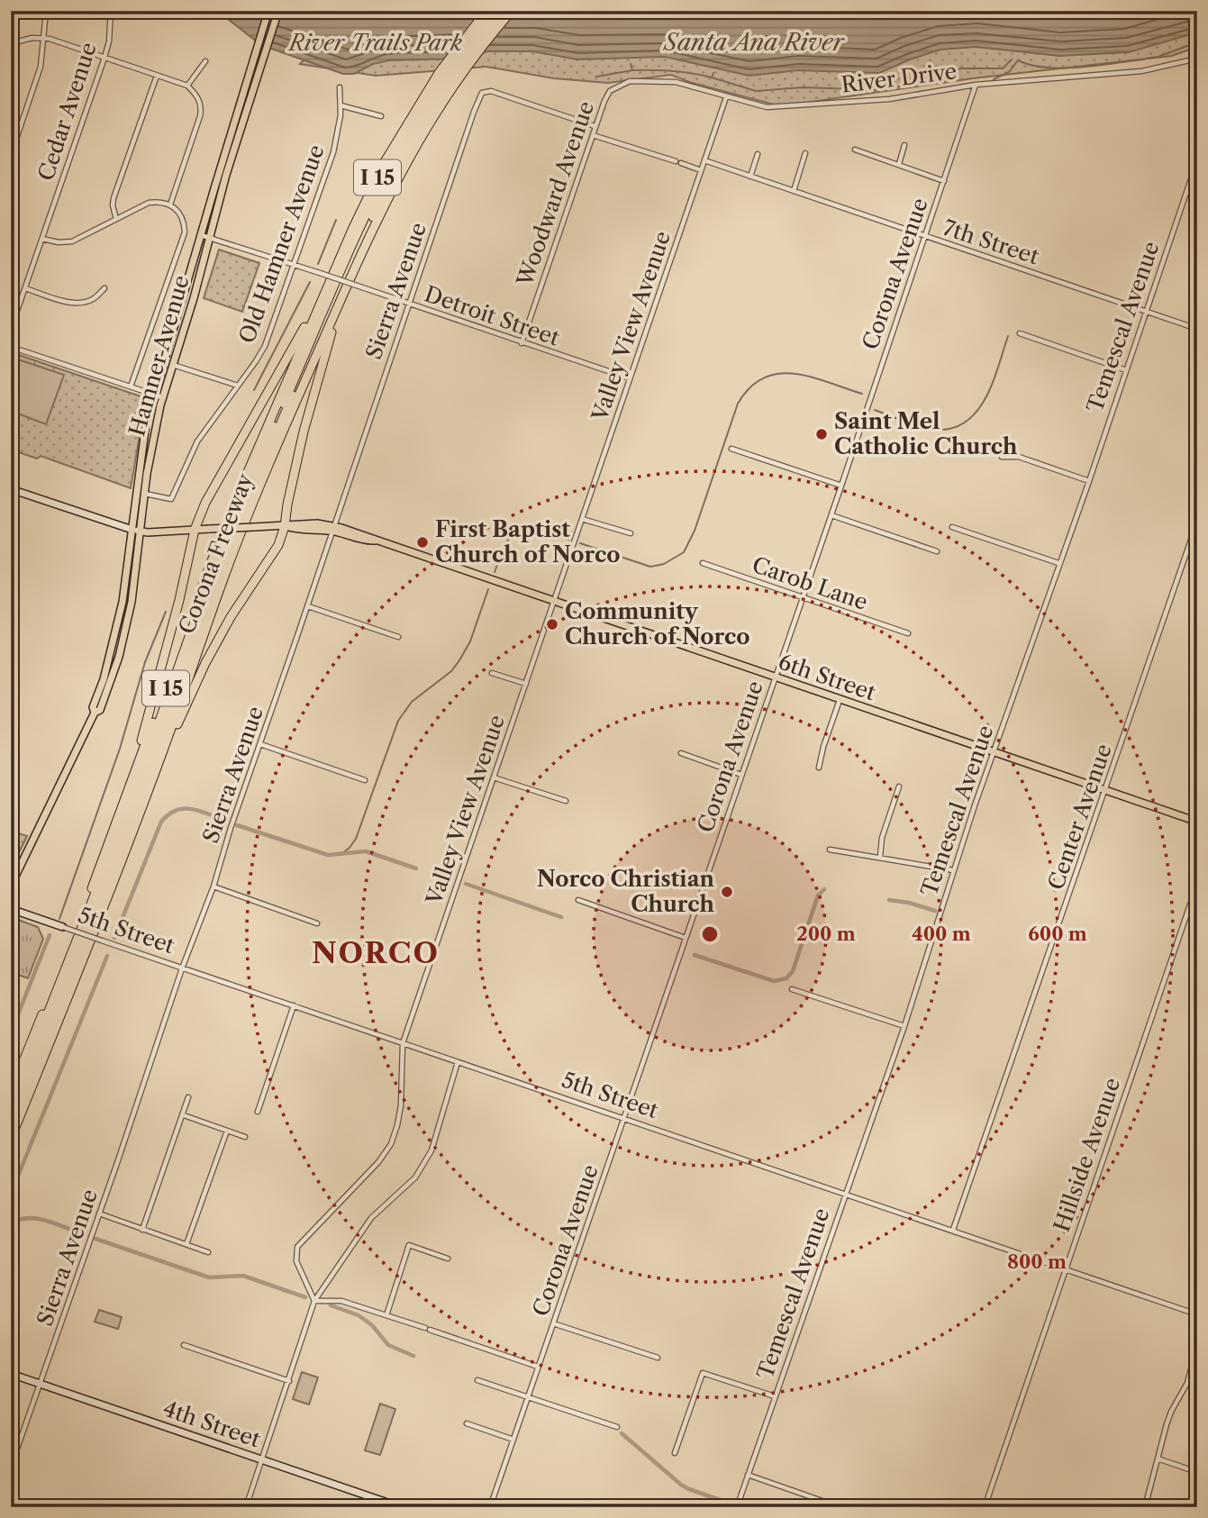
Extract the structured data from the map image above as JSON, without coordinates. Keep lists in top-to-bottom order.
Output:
{
  "streets": {
    "highway": ["I 15", "Corona Freeway"],
    "main road": ["Hamner Avenue", "6th Street"],
    "street": [
      "River Drive",
      "Cedar Avenue",
      "Woodward Avenue",
      "7th Street",
      "Old Hamner Avenue",
      "Corona Avenue",
      "Sierra Avenue",
      "Detroit Street",
      "Valley View Avenue",
      "Temescal Avenue",
      "Carob Lane",
      "Center Avenue",
      "5th Street",
      "Hillside Avenue",
      "4th Street"
    ]
  },
  "crossings": [
    ["River Drive", "Woodward Avenue"],
    ["River Drive", "Corona Avenue"],
    ["River Drive", "Valley View Avenue"],
    ["Woodward Avenue", "Sierra Avenue"],
    ["Woodward Avenue", "Detroit Street"],
    ["7th Street", "Corona Avenue"],
    ["7th Street", "Valley View Avenue"],
    ["7th Street", "Temescal Avenue"],
    ["Old Hamner Avenue", "Detroit Street"],
    ["Old Hamner Avenue", "Hamner Avenue"],
    ["Corona Avenue", "Carob Lane"],
    ["Corona Avenue", "6th Street"],
    ["Corona Avenue", "5th Street"],
    ["Sierra Avenue", "Detroit Street"],
    ["Sierra Avenue", "6th Street"],
    ["Sierra Avenue", "5th Street"],
    ["Sierra Avenue", "4th Street"],
    ["Detroit Street", "Valley View Avenue"],
    ["Detroit Street", "Hamner Avenue"],
    ["Valley View Avenue", "6th Street"],
    ["Valley View Avenue", "5th Street"],
    ["Temescal Avenue", "6th Street"],
    ["Temescal Avenue", "5th Street"],
    ["Hamner Avenue", "6th Street"],
    ["6th Street", "Center Avenue"],
    ["Center Avenue", "5th Street"],
    ["5th Street", "Hillside Avenue"]
  ],
  "districts": ["NORCO"],
  "water": ["Santa Ana River"],
  "parks": ["River Trails Park"],
  "places": [
    "Saint Mel Catholic Church",
    "First Baptist Church of Norco",
    "Community Church of Norco",
    "Norco Christian Church"
  ],
  "rings": [
    "200 m",
    "400 m",
    "600 m",
    "800 m"
  ]
}
